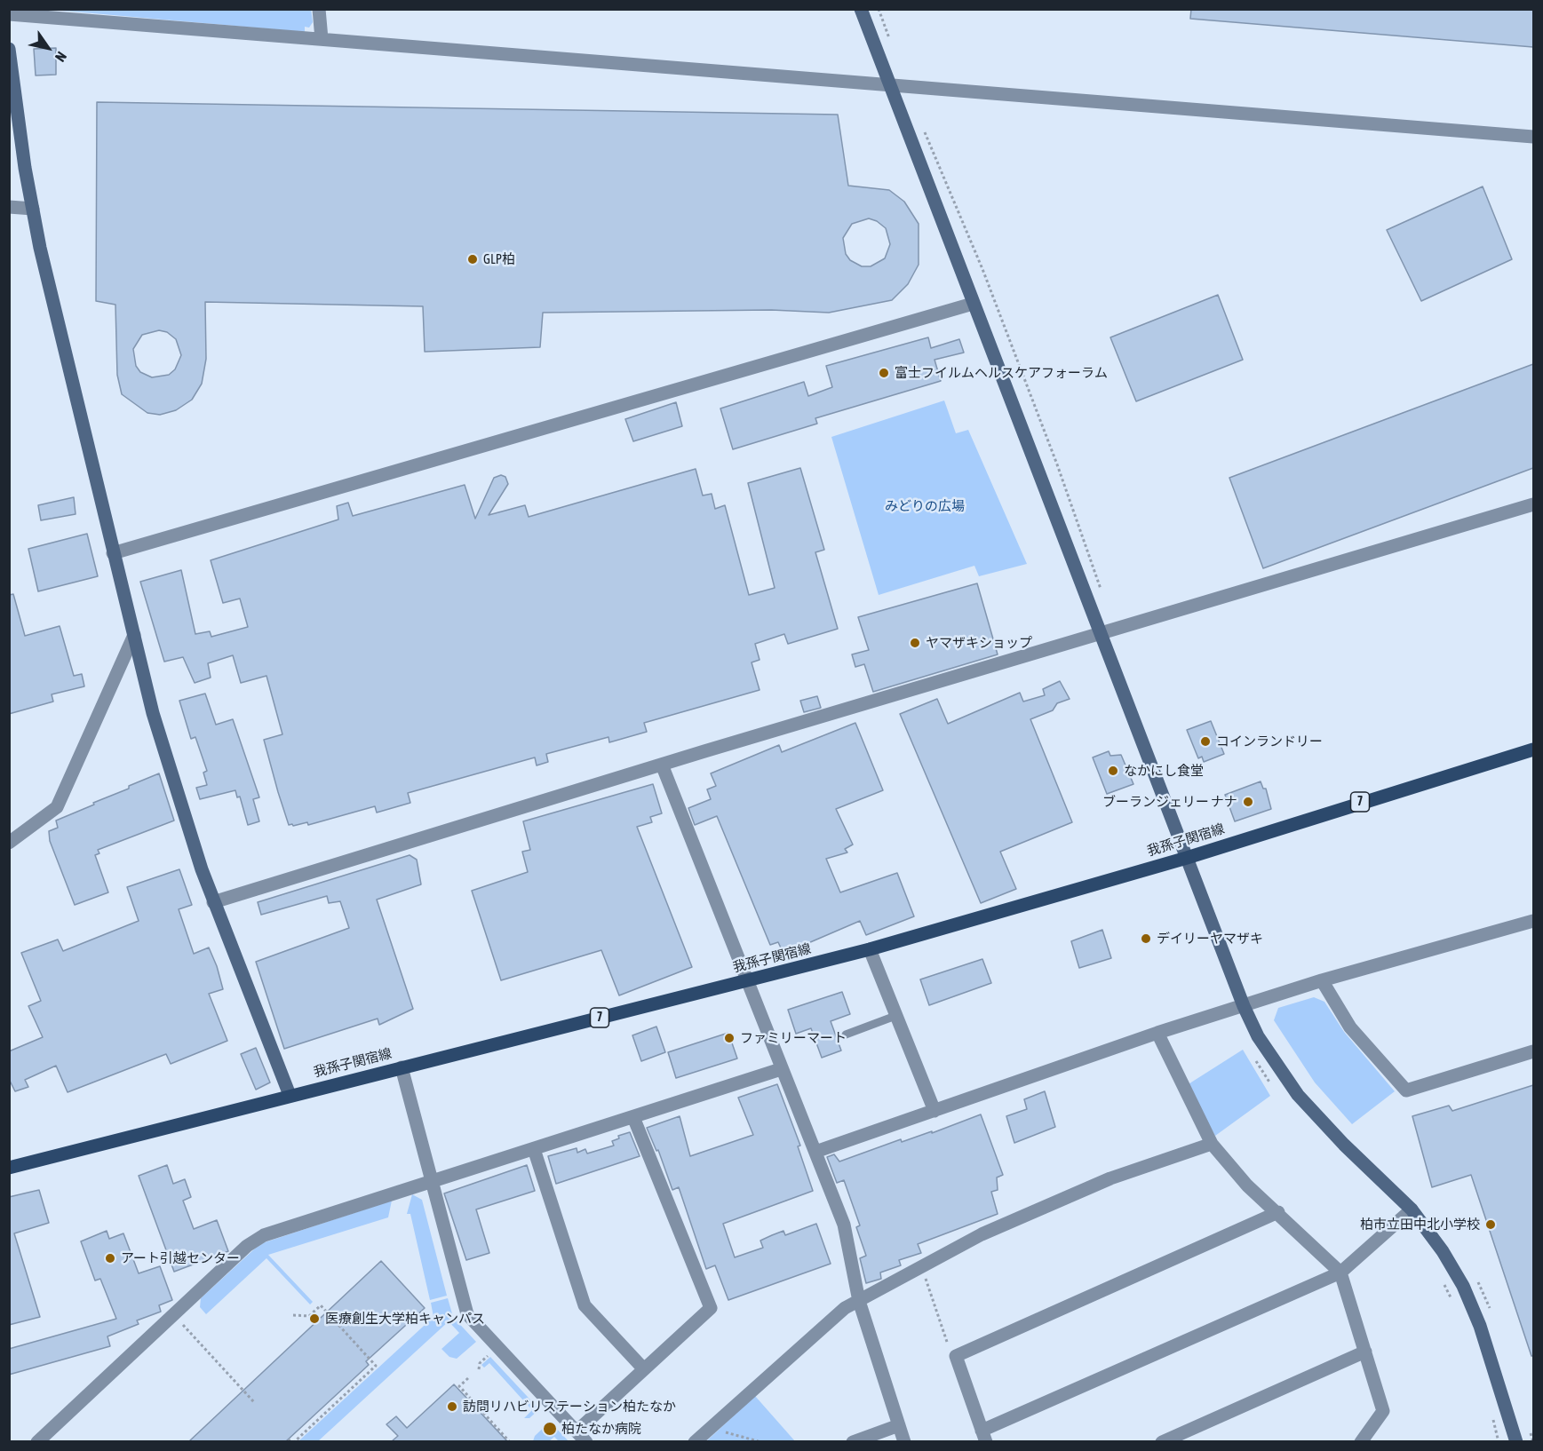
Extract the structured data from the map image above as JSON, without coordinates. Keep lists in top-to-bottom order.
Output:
{
  "streets": {
    "main road": ["7", "我孫子関宿線"]
  },
  "parks": ["みどりの広場"],
  "places": [
    "GLP柏",
    "富士フイルムヘルスケアフォーラム",
    "ヤマザキショップ",
    "コインランドリー",
    "なかにし食堂",
    "ブーランジェリー ナナ",
    "デイリーヤマザキ",
    "ファミリーマート",
    "柏市立田中北小学校",
    "アート引越センター",
    "医療創生大学柏キャンパス",
    "訪問リハビリステーション柏たなか",
    "柏たなか病院"
  ],
  "north": "bottom right"
}
